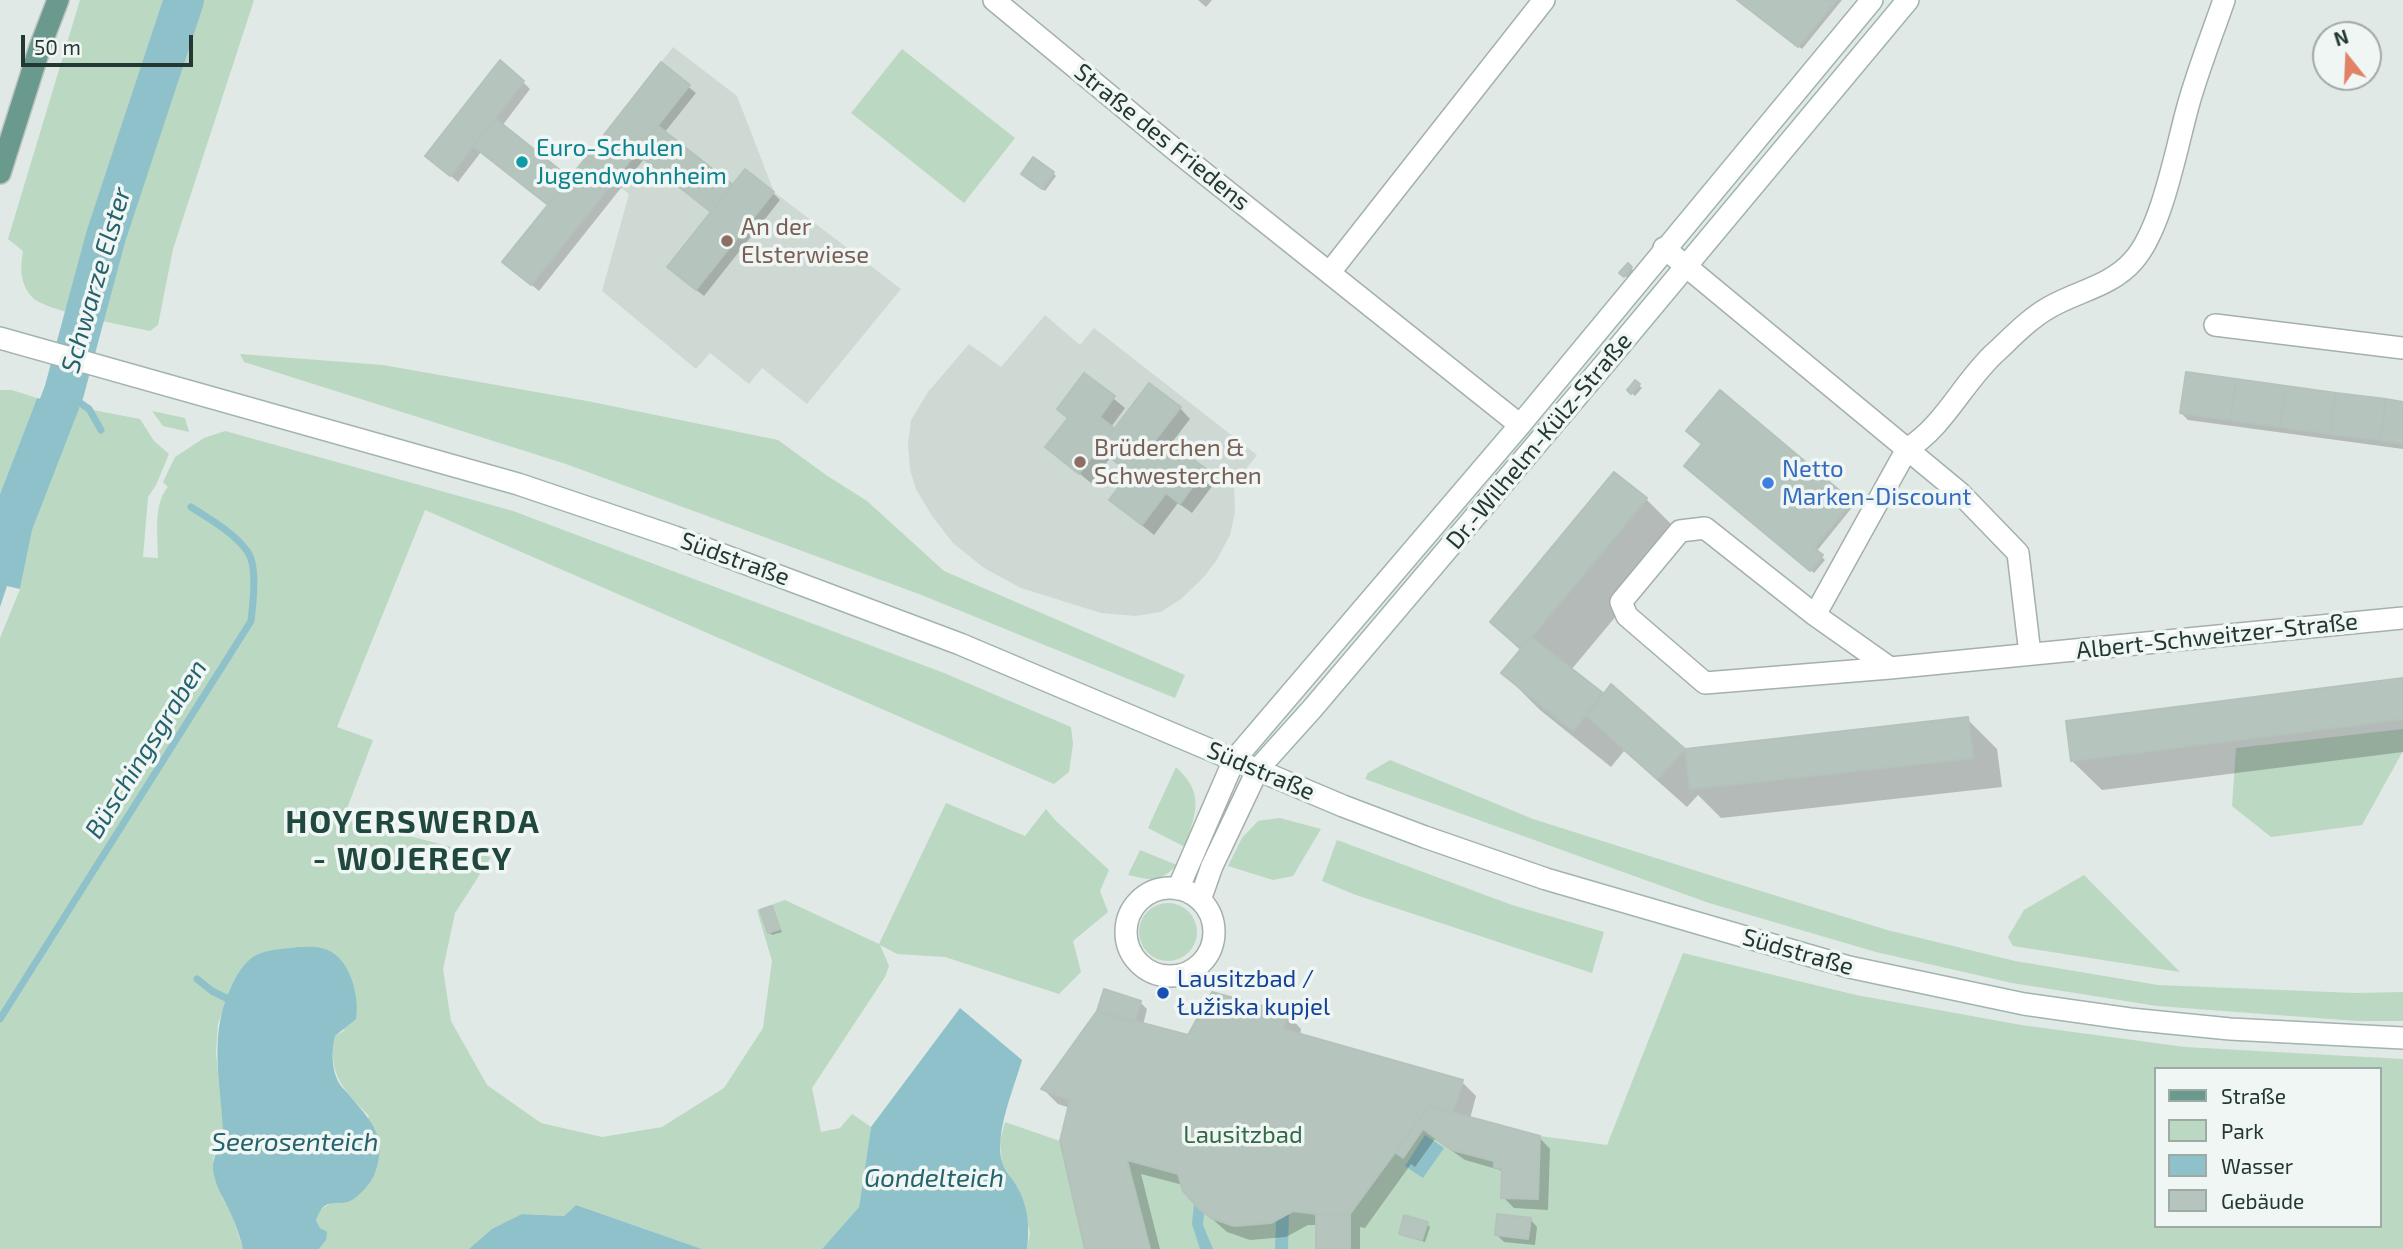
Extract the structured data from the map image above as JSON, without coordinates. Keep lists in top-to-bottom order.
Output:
{
  "streets": {
    "street": [
      "Straße des Friedens",
      "Dr.-Wilhelm-Külz-Straße",
      "Südstraße",
      "Albert-Schweitzer-Straße"
    ]
  },
  "crossings": [
    ["Straße des Friedens", "Dr.-Wilhelm-Külz-Straße"],
    ["Dr.-Wilhelm-Külz-Straße", "Südstraße"]
  ],
  "districts": ["HOYERSWERDA - WOJERECY"],
  "water": [
    "Schwarze Elster",
    "Büschingsgraben",
    "Seerosenteich",
    "Gondelteich"
  ],
  "parks": ["Lausitzbad"],
  "places": [
    "Euro-Schulen Jugendwohnheim",
    "An der Elsterwiese",
    "Brüderchen & Schwesterchen",
    "Netto Marken-Discount",
    "Lausitzbad / Łužiska kupjel"
  ],
  "legend": [
    "Straße",
    "Park",
    "Wasser",
    "Gebäude"
  ],
  "scale_bar": "50 m",
  "north": "top"
}
